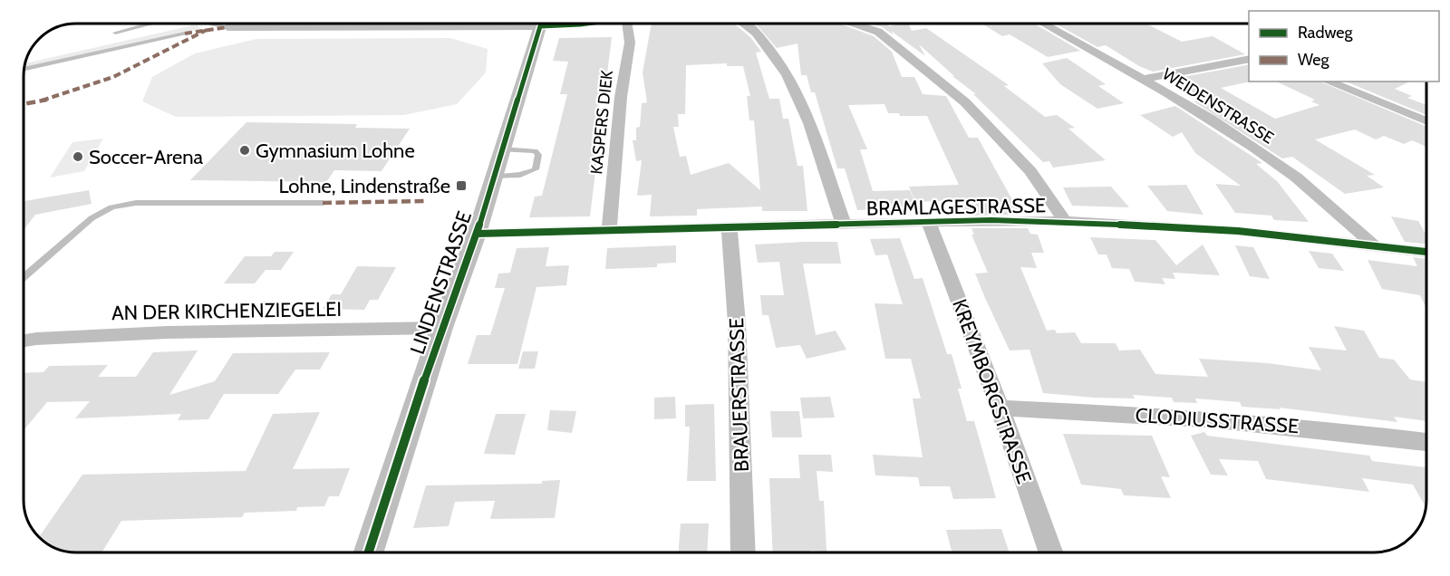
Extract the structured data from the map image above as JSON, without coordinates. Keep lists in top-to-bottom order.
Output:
{
  "streets": {
    "street": [
      "WEIDENSTRASSE",
      "KASPERS DIEK",
      "BRAMLAGESTRASSE",
      "LINDENSTRASSE",
      "AN DER KIRCHENZIEGELEI",
      "KREYMBORGSTRASSE",
      "BRAUERSTRASSE",
      "CLODIUSSTRASSE"
    ]
  },
  "crossings": [
    ["WEIDENSTRASSE", "BRAMLAGESTRASSE"],
    ["KASPERS DIEK", "BRAMLAGESTRASSE"],
    ["BRAMLAGESTRASSE", "LINDENSTRASSE"],
    ["BRAMLAGESTRASSE", "KREYMBORGSTRASSE"],
    ["BRAMLAGESTRASSE", "BRAUERSTRASSE"],
    ["LINDENSTRASSE", "AN DER KIRCHENZIEGELEI"],
    ["KREYMBORGSTRASSE", "CLODIUSSTRASSE"]
  ],
  "places": {
    "other": ["Gymnasium Lohne", "Soccer-Arena"],
    "transit": ["Lohne, Lindenstraße"]
  },
  "legend": ["Radweg", "Weg"]
}
